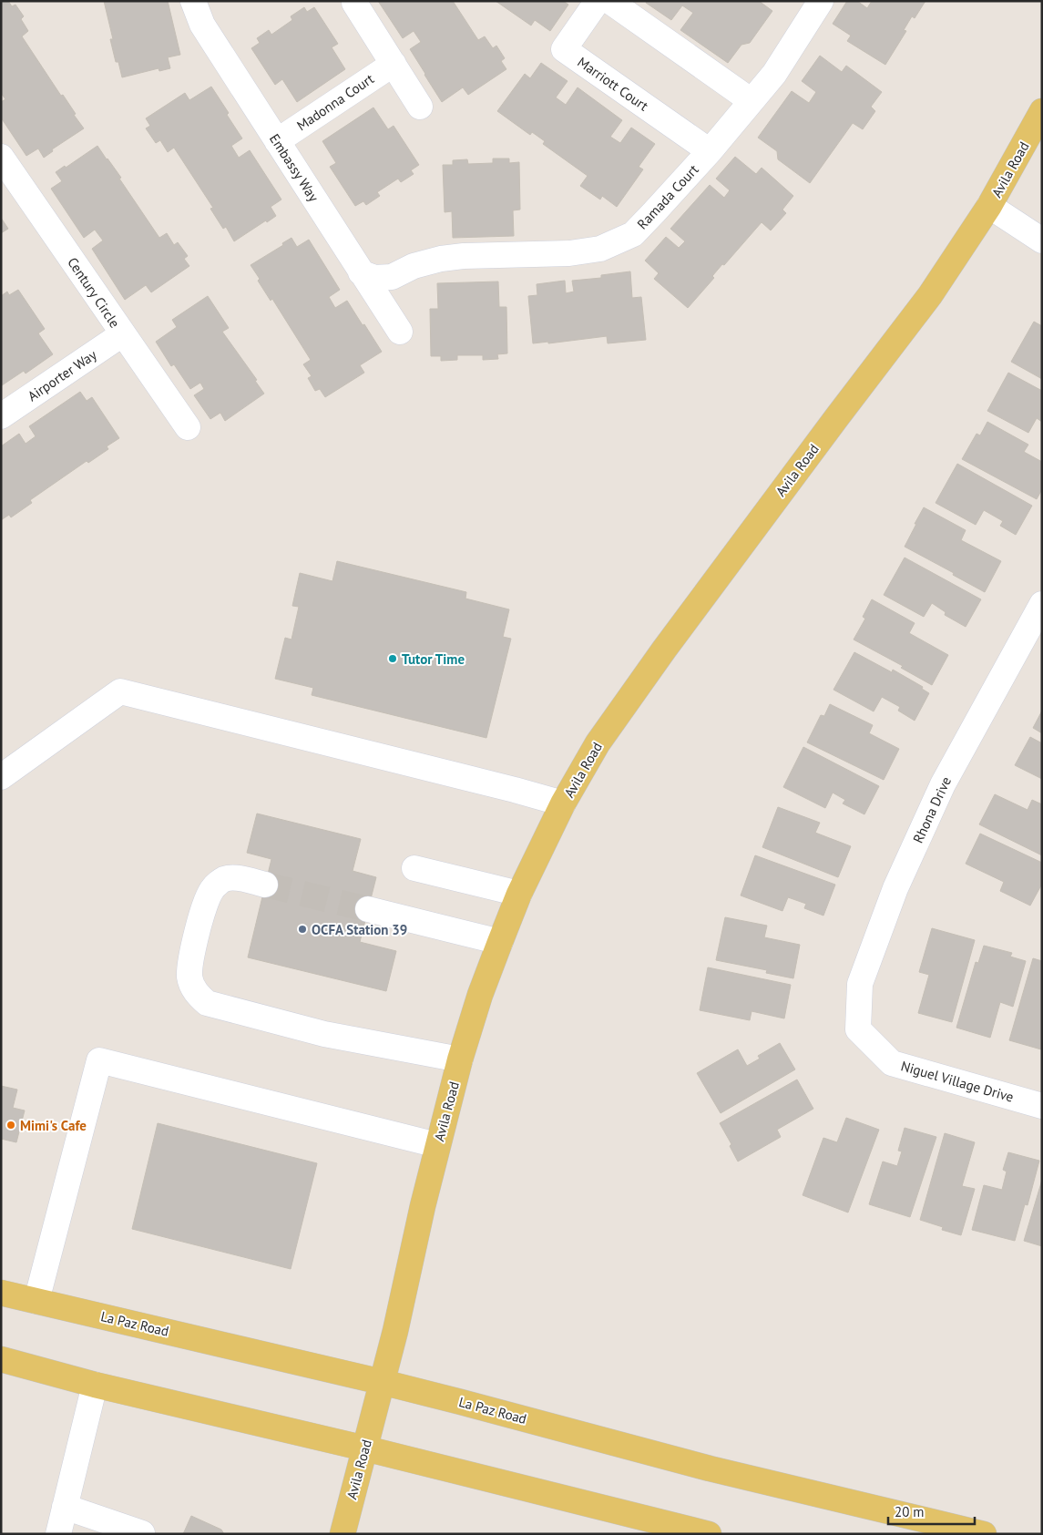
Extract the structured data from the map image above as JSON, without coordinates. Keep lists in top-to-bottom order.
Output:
{
  "streets": {
    "main road": ["Avila Road", "La Paz Road"],
    "street": [
      "Marriott Court",
      "Madonna Court",
      "Embassy Way",
      "Ramada Court",
      "Century Circle",
      "Airporter Way",
      "Rhona Drive",
      "Niguel Village Drive"
    ]
  },
  "crossings": [
    ["Marriott Court", "Ramada Court"],
    ["Madonna Court", "Embassy Way"],
    ["Embassy Way", "Ramada Court"],
    ["Avila Road", "La Paz Road"],
    ["Century Circle", "Airporter Way"],
    ["Rhona Drive", "Niguel Village Drive"]
  ],
  "places": ["Tutor Time", "OCFA Station 39", "Mimi's Cafe"],
  "scale_bar": "20 m"
}
